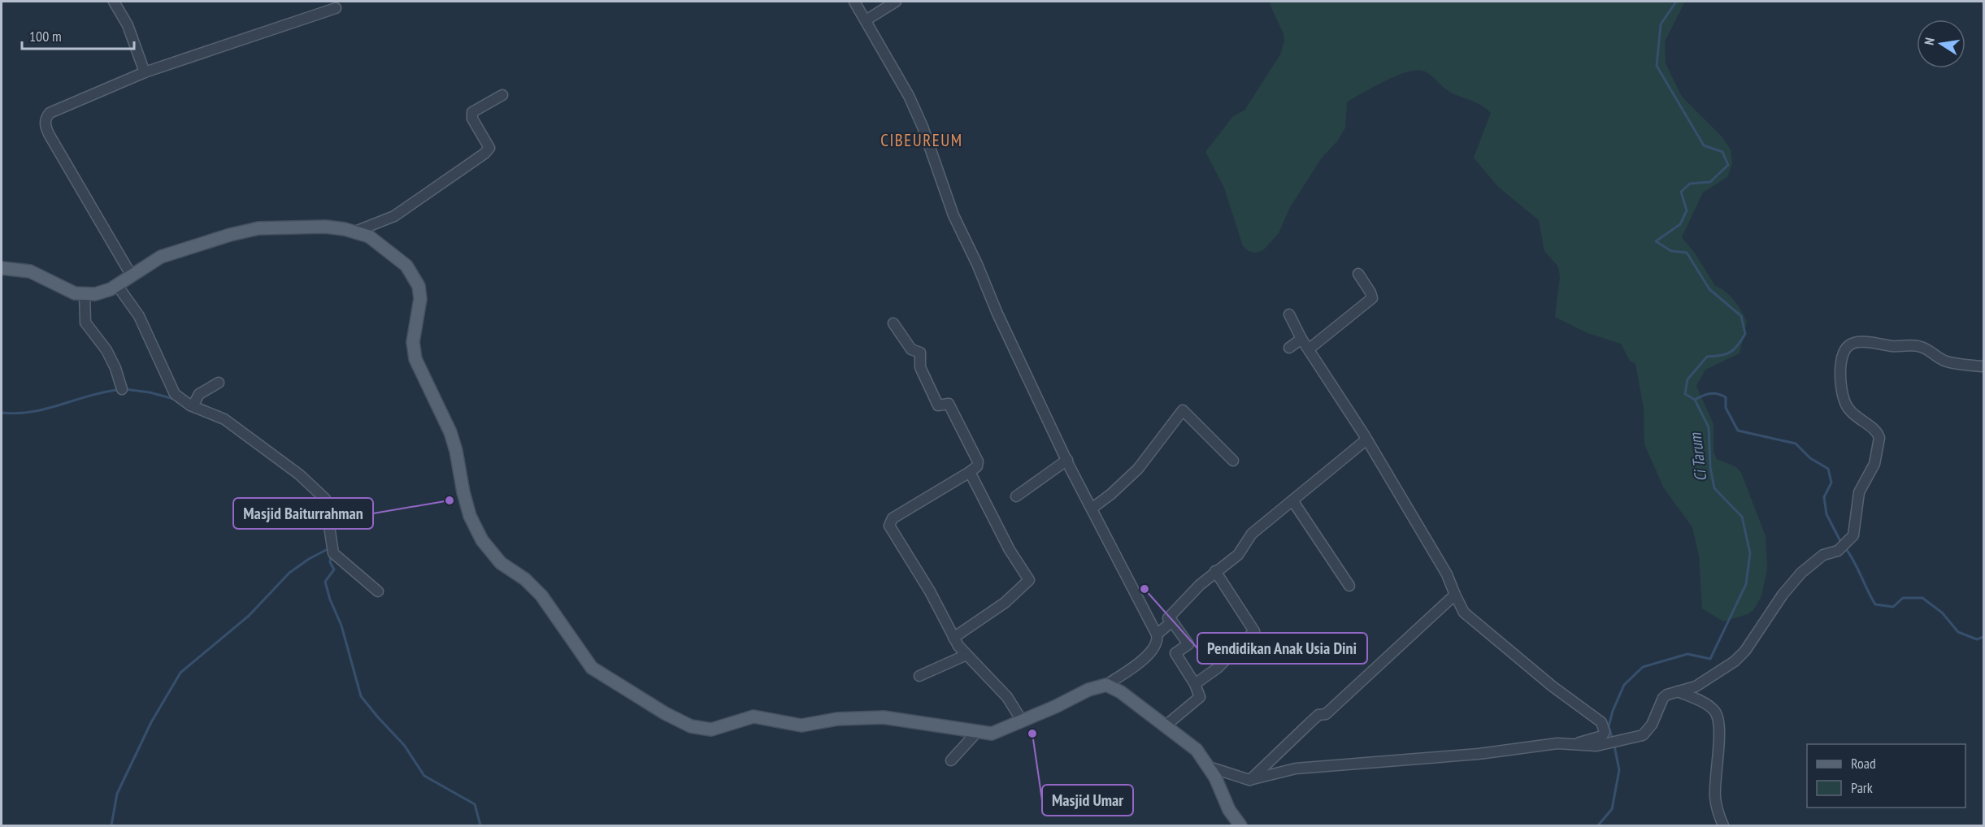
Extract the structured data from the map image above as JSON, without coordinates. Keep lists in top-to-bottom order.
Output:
{
  "districts": ["CIBEUREUM"],
  "water": ["Ci Tarum"],
  "places": ["Masjid Baiturrahman", "Pendidikan Anak Usia Dini", "Masjid Umar"],
  "legend": ["Road", "Park"],
  "scale_bar": "100 m",
  "north": "left"
}
